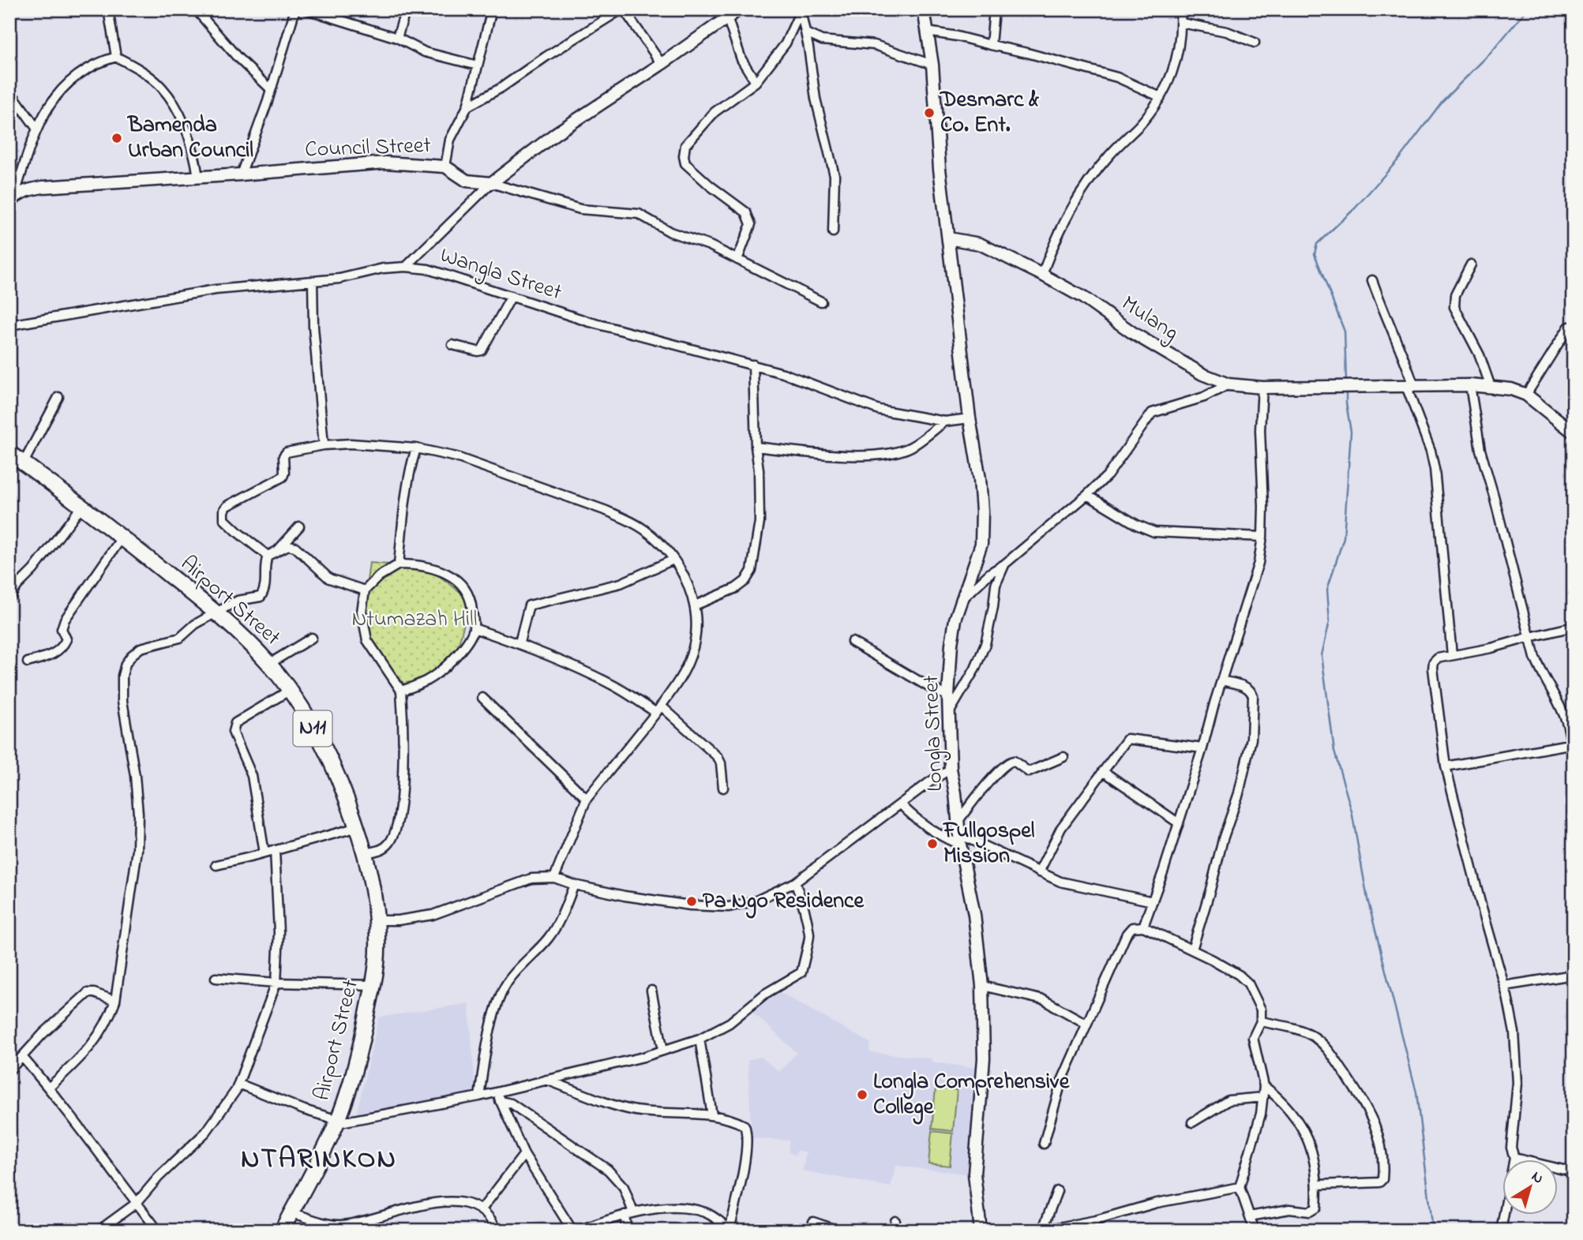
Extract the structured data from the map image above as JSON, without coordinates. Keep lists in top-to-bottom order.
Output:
{
  "streets": {
    "highway": ["Airport Street", "N11"],
    "main road": ["Council Street", "Mulang", "Longla Street"],
    "street": ["Wangla Street"]
  },
  "crossings": [
    ["Wangla Street", "Longla Street"],
    ["Mulang", "Longla Street"],
    ["Airport Street", "N11"]
  ],
  "districts": ["NTARINKON"],
  "parks": ["Ntumazah Hill"],
  "places": [
    "Desmarc & Co. Ent.",
    "Bamenda Urban Council",
    "Fullgospel Mission",
    "Pa Ngo Residence",
    "Longla Comprehensive College"
  ],
  "north": "top right"
}
